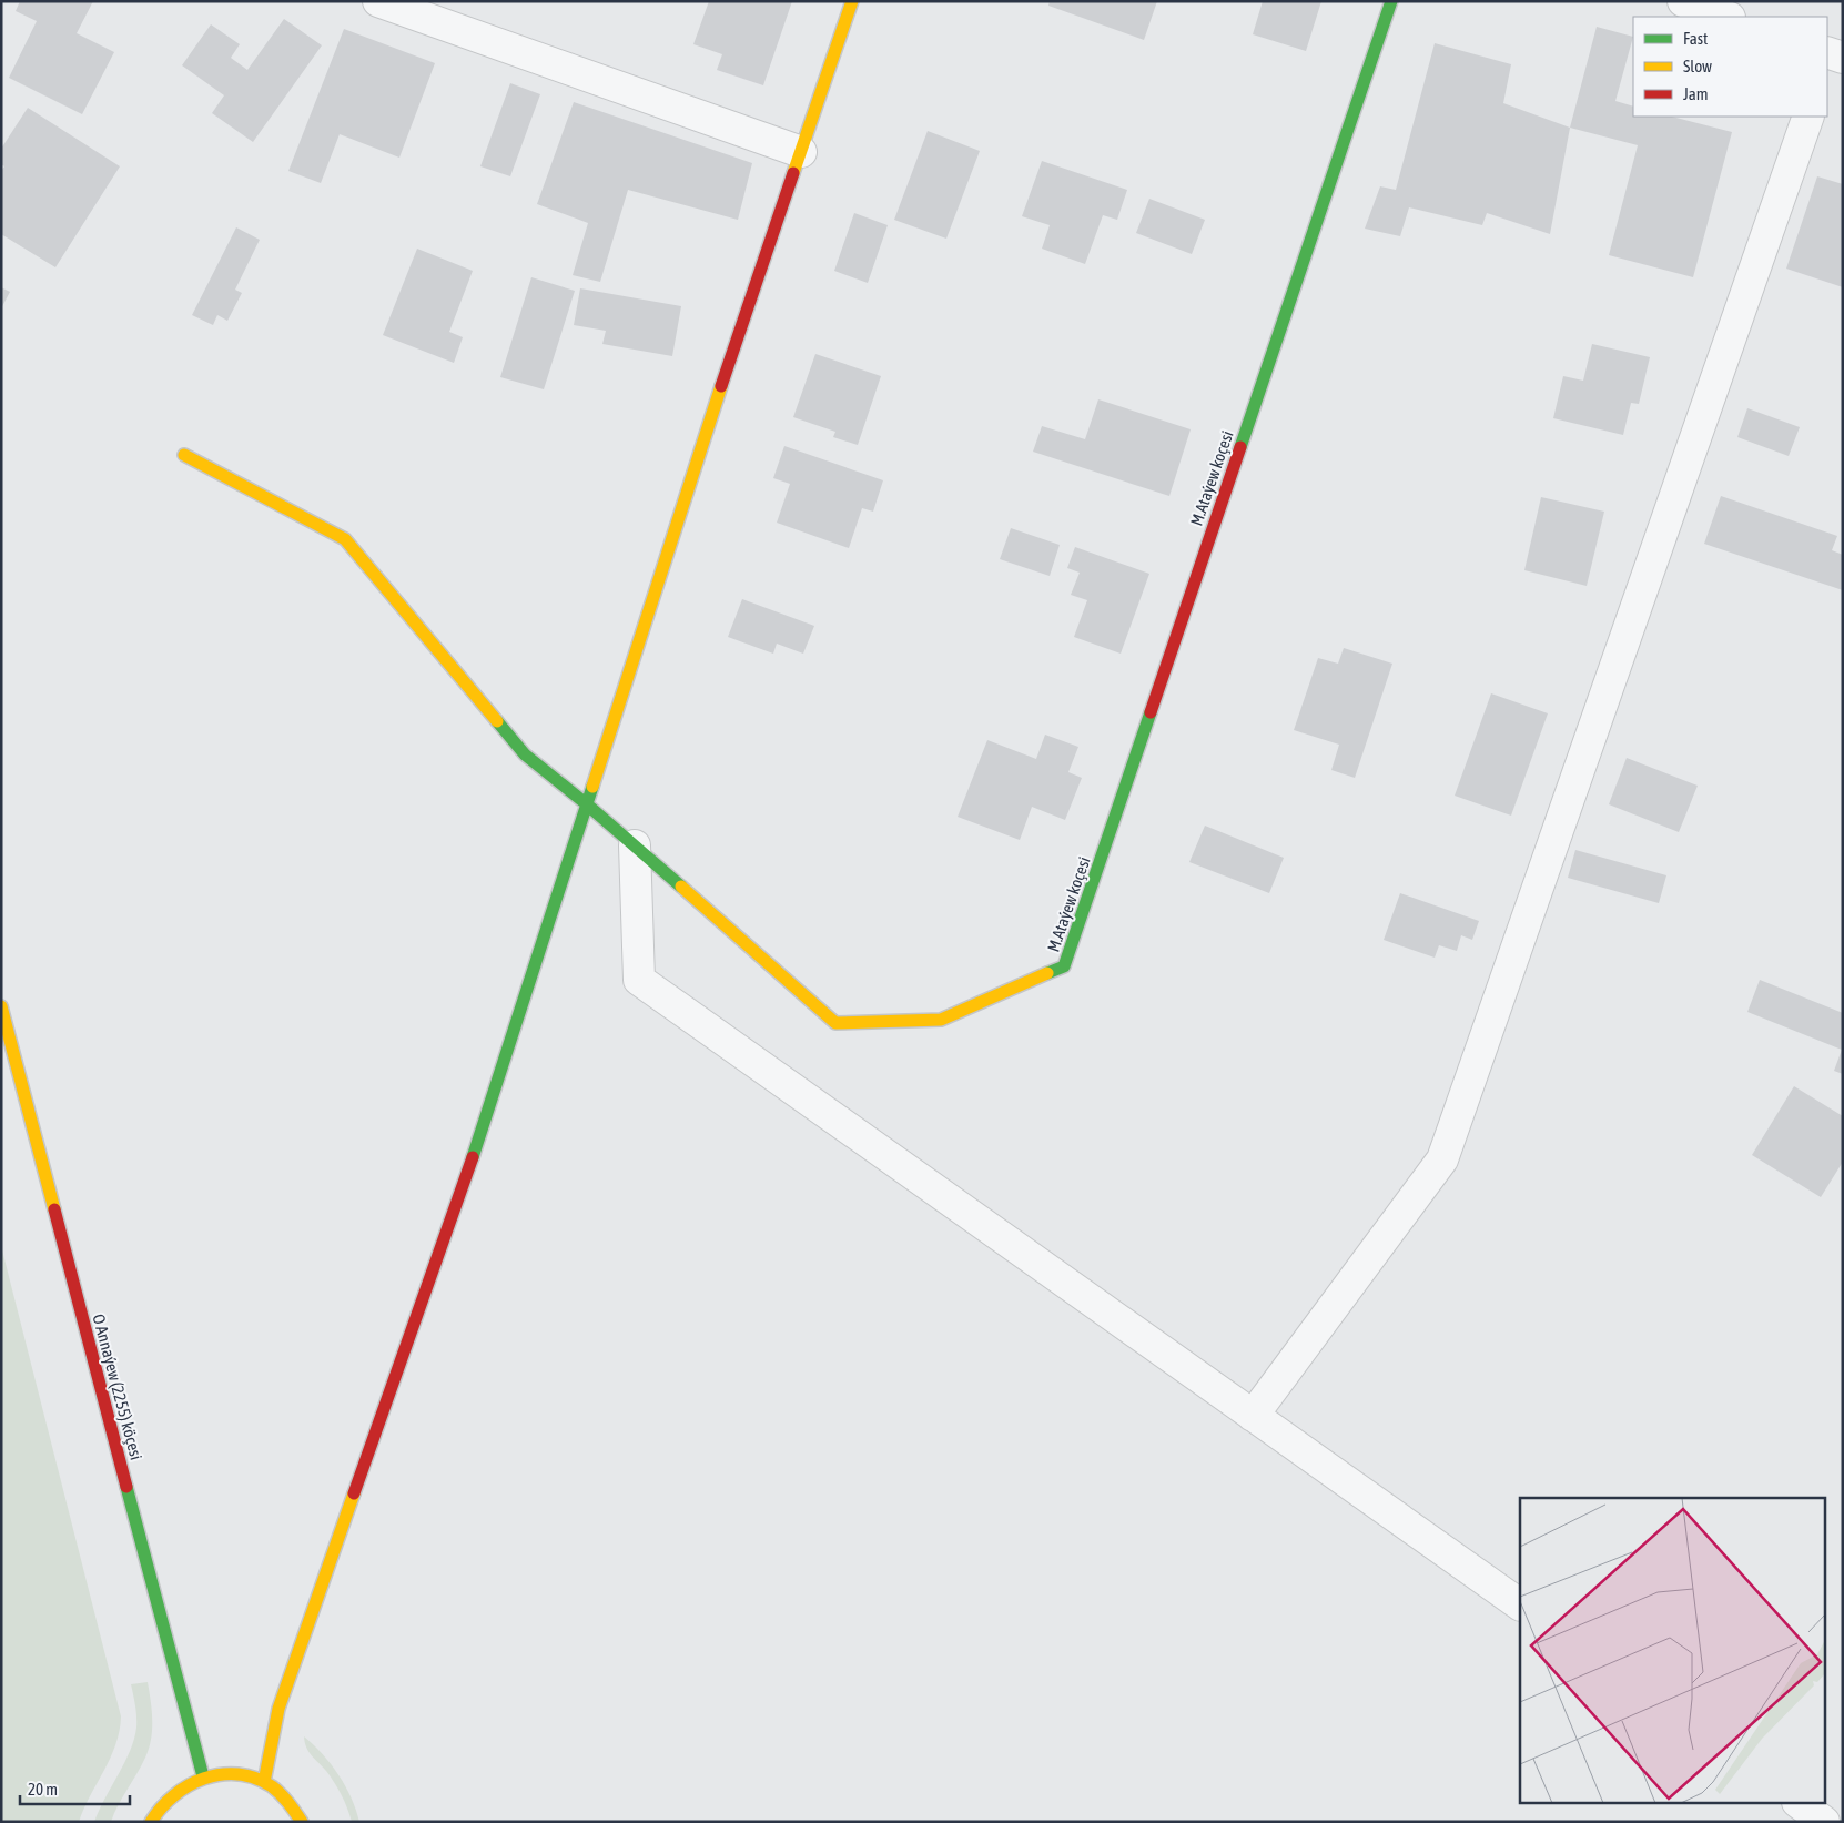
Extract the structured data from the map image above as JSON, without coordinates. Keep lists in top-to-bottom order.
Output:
{
  "streets": {
    "street": ["M.Ataýew koçesi", "O Annaýew (2255) köçesi"]
  },
  "legend": ["Fast", "Slow", "Jam"],
  "scale_bar": "20 m"
}
